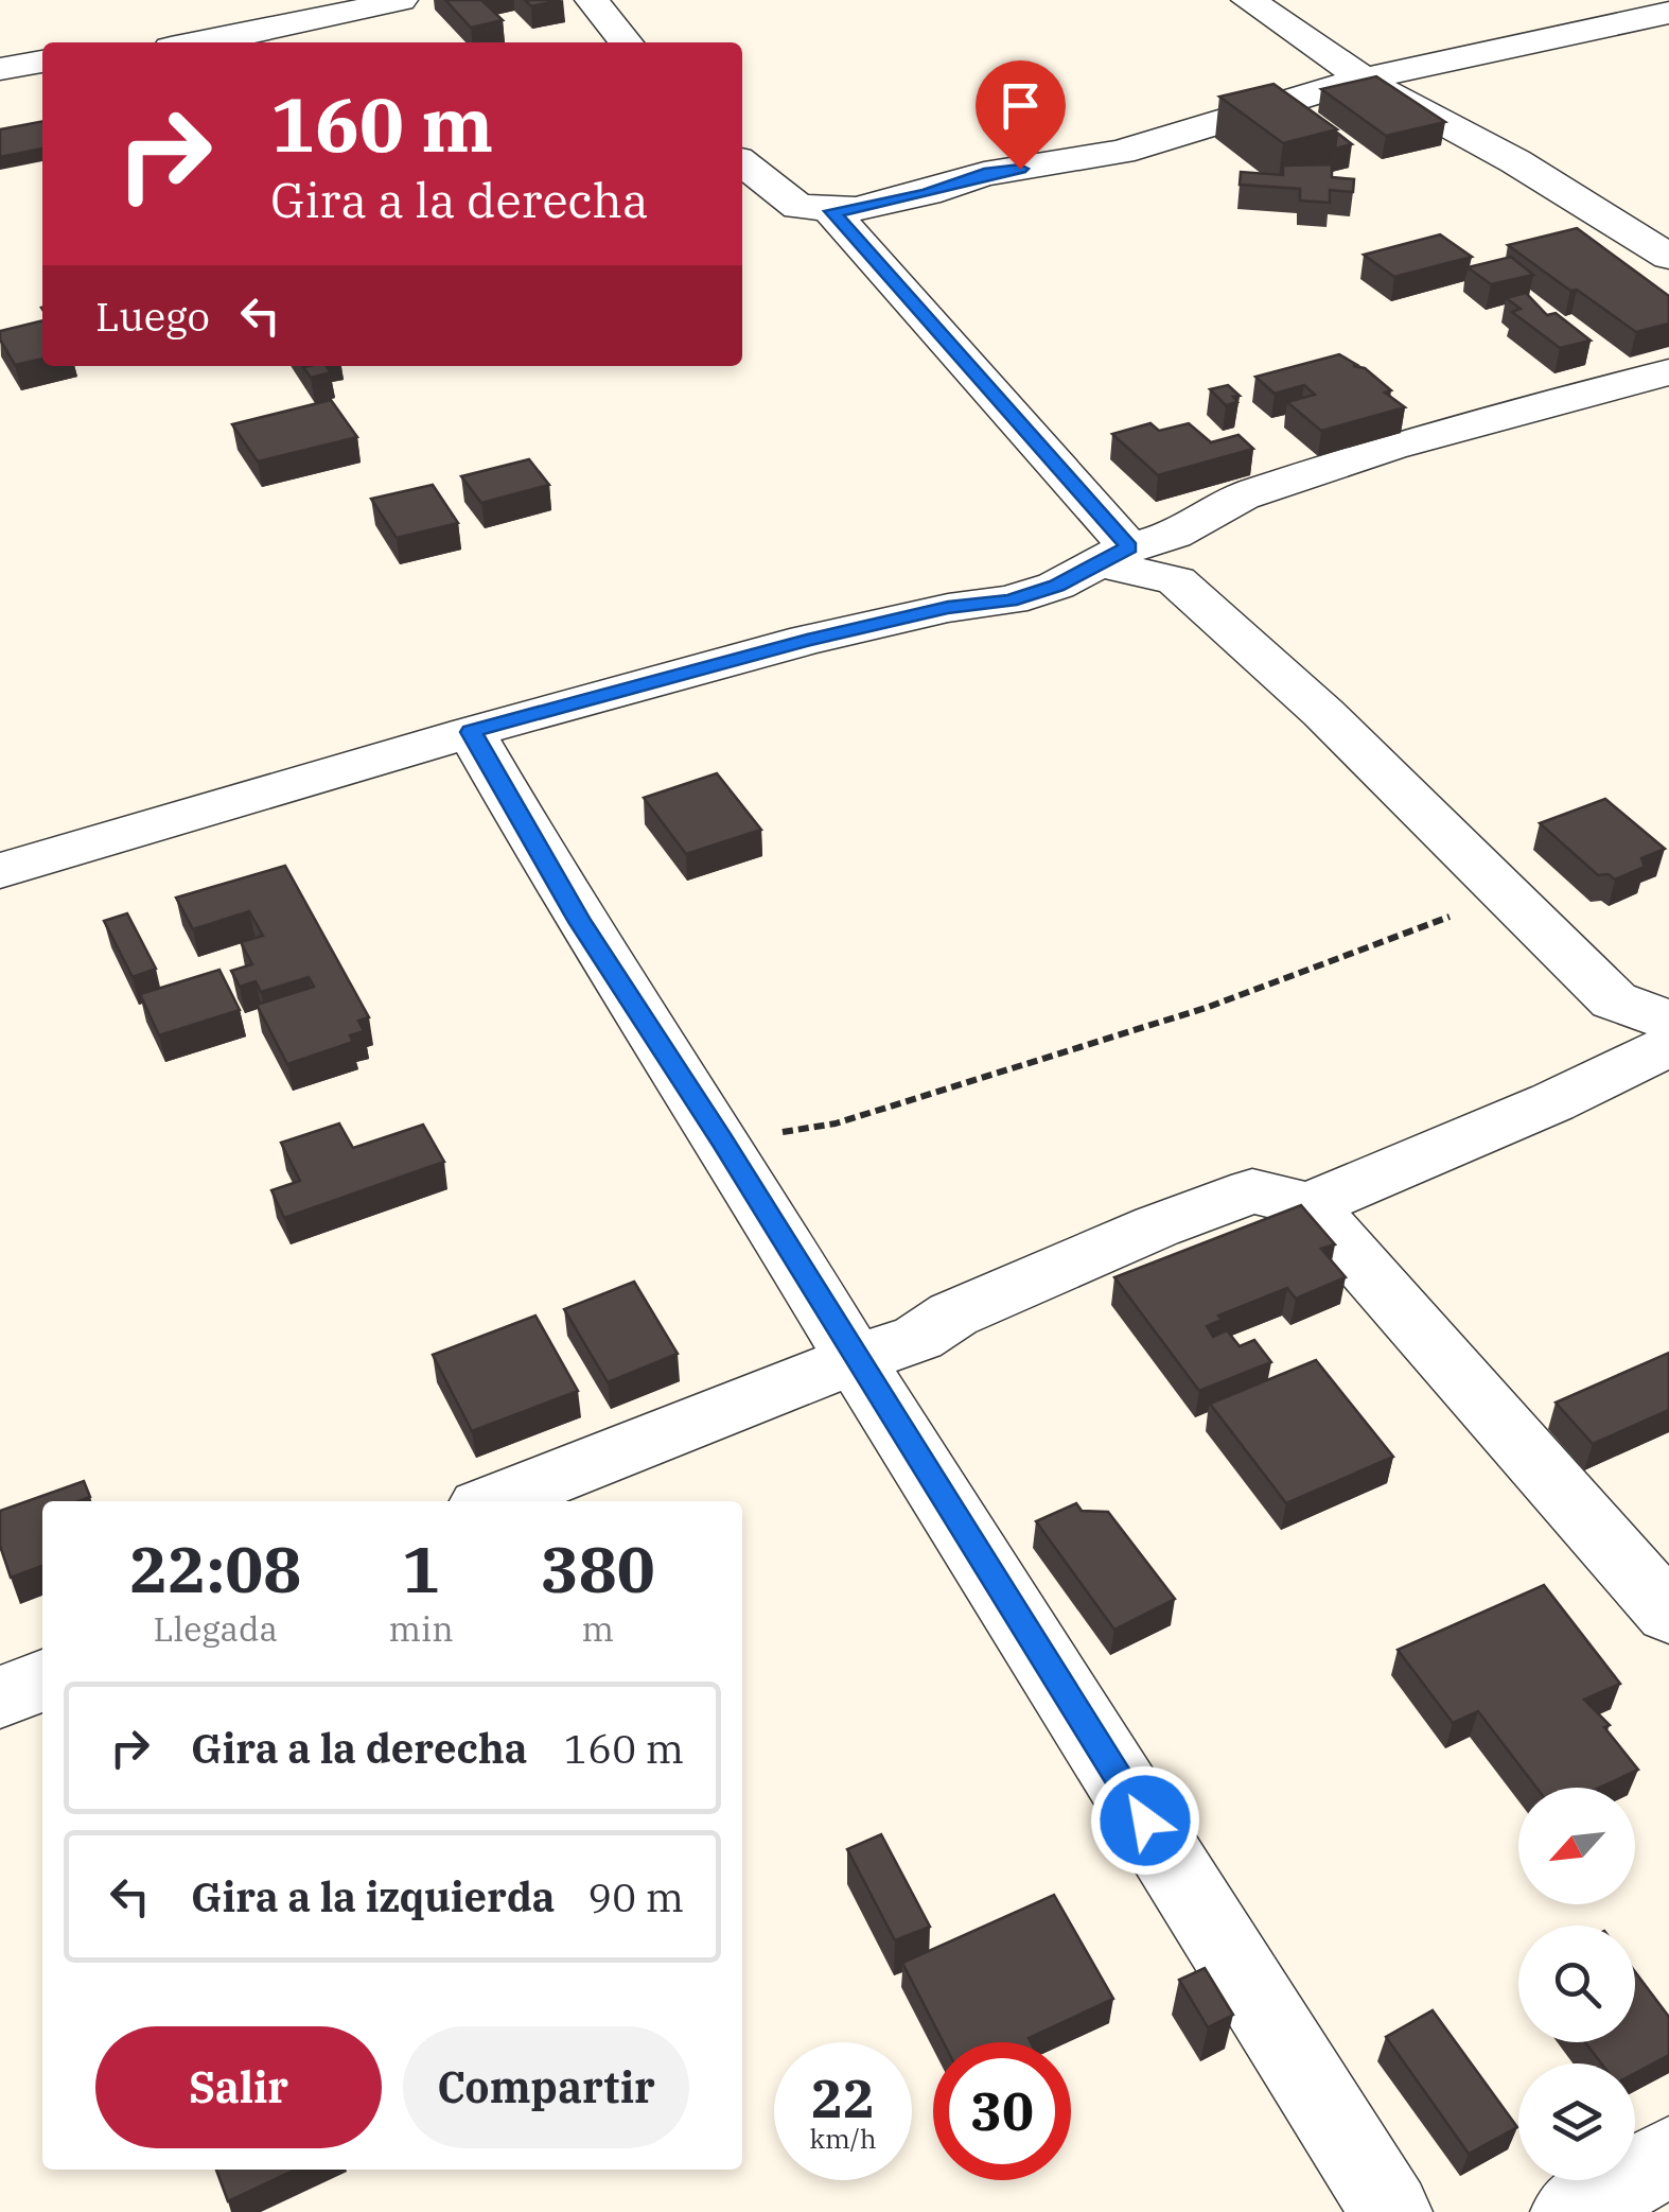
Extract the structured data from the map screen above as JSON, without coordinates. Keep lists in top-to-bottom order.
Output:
{
  "north": "bottom left",
  "page": {
    "turn": ["160 m", "Gira a la derecha"],
    "then": "Luego",
    "eta": [
      "22:08",
      "Llegada",
      "1",
      "min",
      "380",
      "m"
    ],
    "list": [
      {
        "name": "Gira a la derecha",
        "value": "160 m"
      },
      {
        "name": "Gira a la izquierda",
        "value": "90 m"
      }
    ],
    "buttons": ["Salir", "Compartir"],
    "speed": "22 km/h",
    "limit": "30"
  }
}
